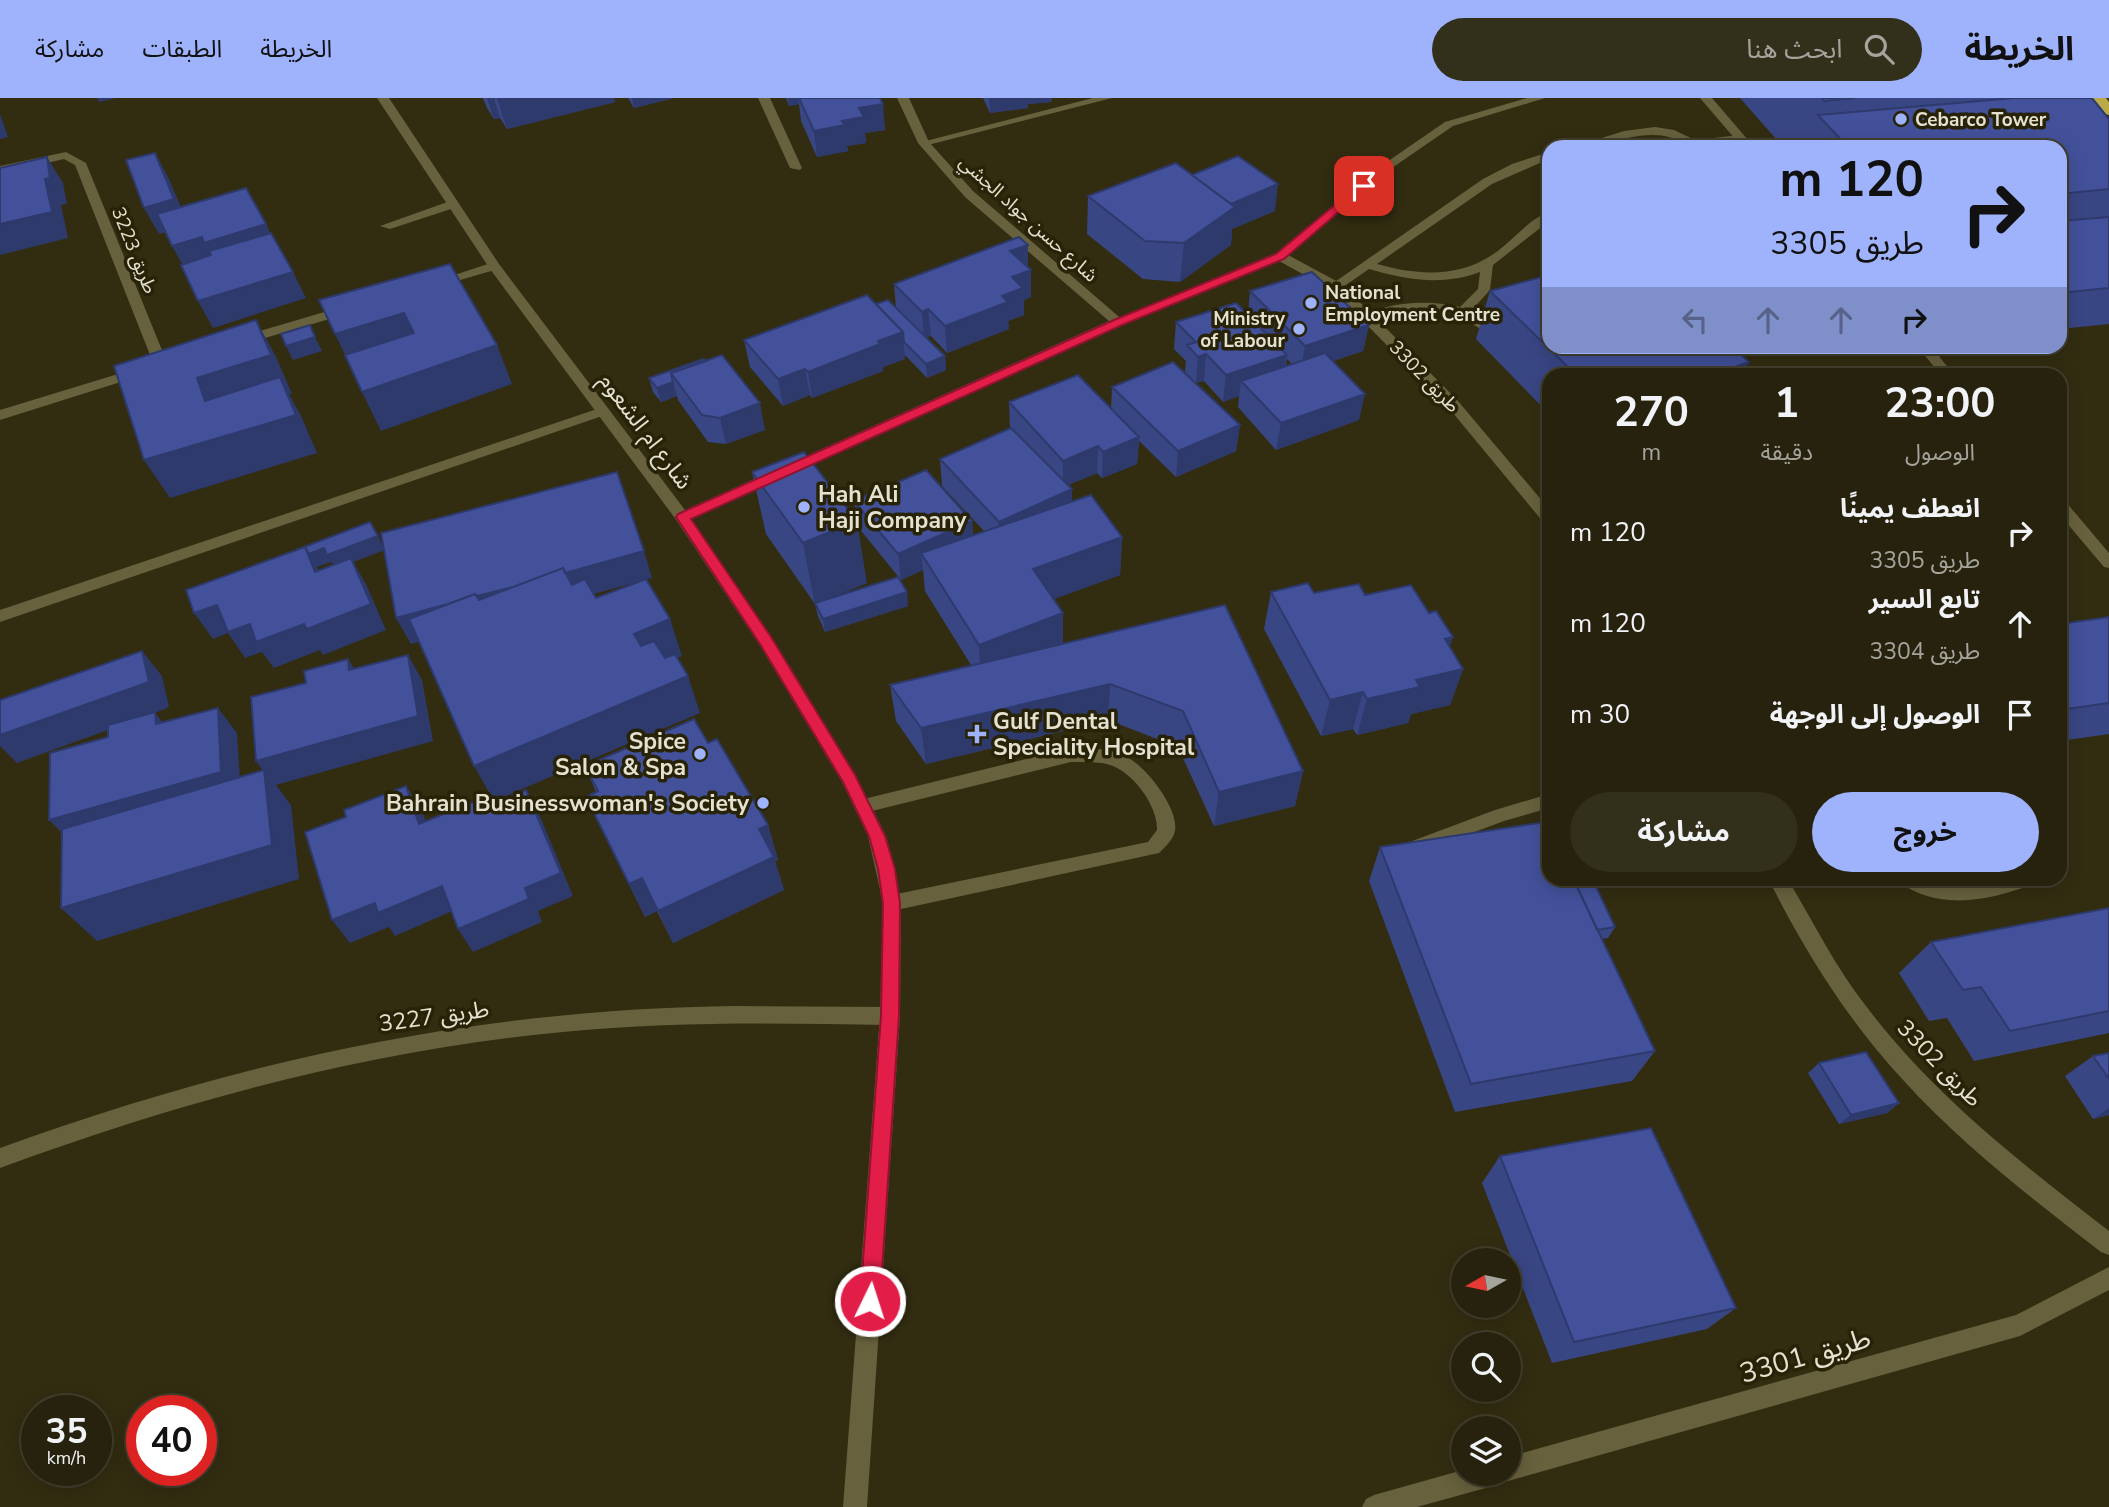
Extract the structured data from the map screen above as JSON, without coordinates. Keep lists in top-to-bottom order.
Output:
{
  "streets": {
    "street": [
      "شارع حسن جواد الجشي",
      "طريق 3223",
      "طريق 3302",
      "شارع ام الشعوم",
      "طريق 3227",
      "طريق 3301"
    ]
  },
  "crossings": [
    ["شارع ام الشعوم", "طريق 3227"]
  ],
  "places": {
    "other": [
      "Cebarco Tower",
      "National Employment Centre",
      "Ministry of Labour",
      "Hah Ali Haji Company",
      "Spice Salon & Spa",
      "Bahrain Businesswoman's Society"
    ],
    "health": ["Gulf Dental Speciality Hospital"]
  },
  "north": "left",
  "page": {
    "header": "الخريطة",
    "search": "ابحث هنا",
    "nav": ["الخريطة", "الطبقات", "مشاركة"],
    "turn": ["120 m", "طريق 3305"],
    "eta": [
      "23:00",
      "الوصول",
      "1",
      "دقيقة",
      "270",
      "m"
    ],
    "list": [
      {
        "name": "انعطف يمينًا",
        "note": "طريق 3305",
        "value": "120 m"
      },
      {
        "name": "تابع السير",
        "note": "طريق 3304",
        "value": "120 m"
      },
      {
        "name": "الوصول إلى الوجهة",
        "value": "30 m"
      }
    ],
    "buttons": ["خروج", "مشاركة"],
    "speed": "35 km/h",
    "limit": "40"
  }
}
